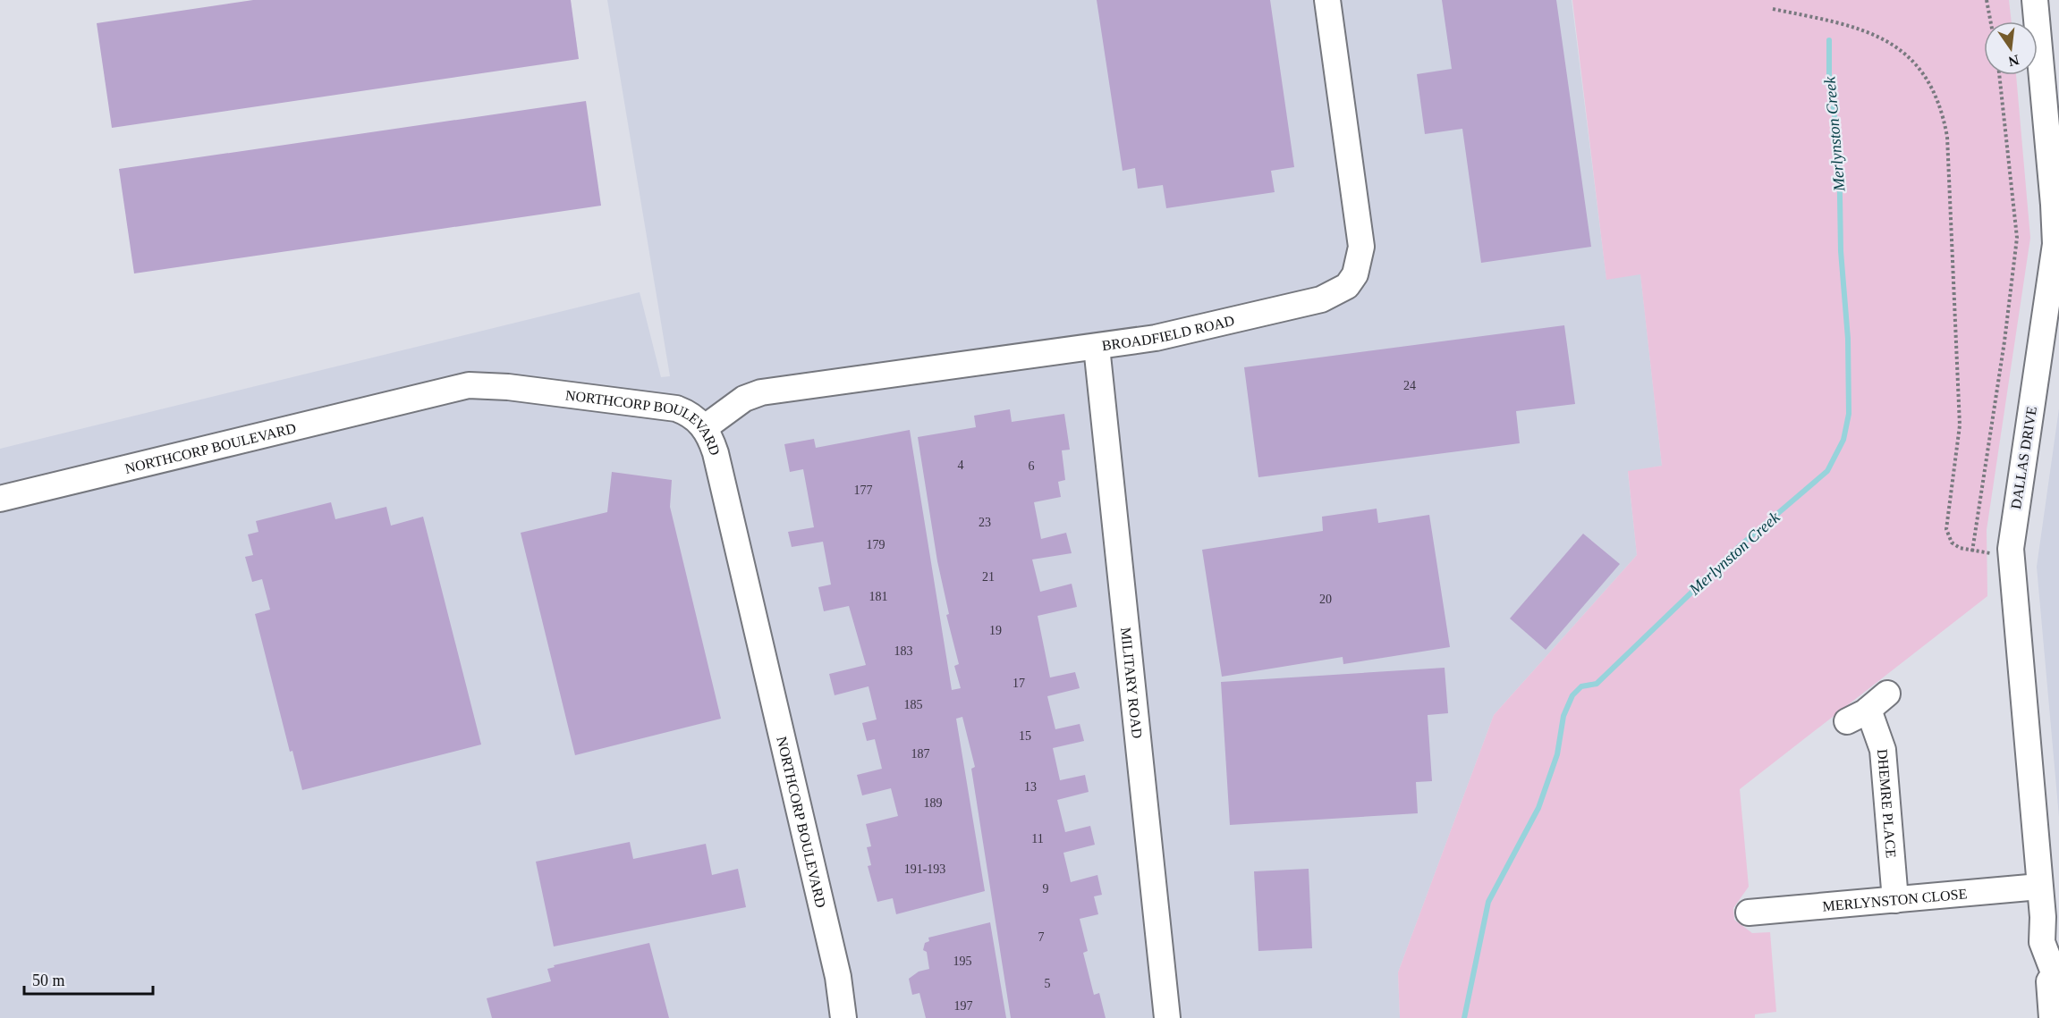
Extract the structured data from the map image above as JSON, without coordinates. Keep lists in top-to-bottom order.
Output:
{
  "streets": {
    "street": [
      "BROADFIELD ROAD",
      "NORTHCORP BOULEVARD",
      "DALLAS DRIVE",
      "MILITARY ROAD",
      "DHEMRE PLACE",
      "MERLYNSTON CLOSE"
    ]
  },
  "crossings": [
    ["BROADFIELD ROAD", "NORTHCORP BOULEVARD"],
    ["BROADFIELD ROAD", "MILITARY ROAD"],
    ["DALLAS DRIVE", "MERLYNSTON CLOSE"],
    ["DHEMRE PLACE", "MERLYNSTON CLOSE"]
  ],
  "water": ["Merlynston Creek"],
  "house_numbers": [
    "24",
    "4",
    "6",
    "177",
    "23",
    "179",
    "21",
    "181",
    "20",
    "19",
    "183",
    "17",
    "185",
    "15",
    "187",
    "13",
    "189",
    "11",
    "191-193",
    "9",
    "7",
    "195",
    "5",
    "197"
  ],
  "scale_bar": "50 m",
  "north": "bottom"
}
